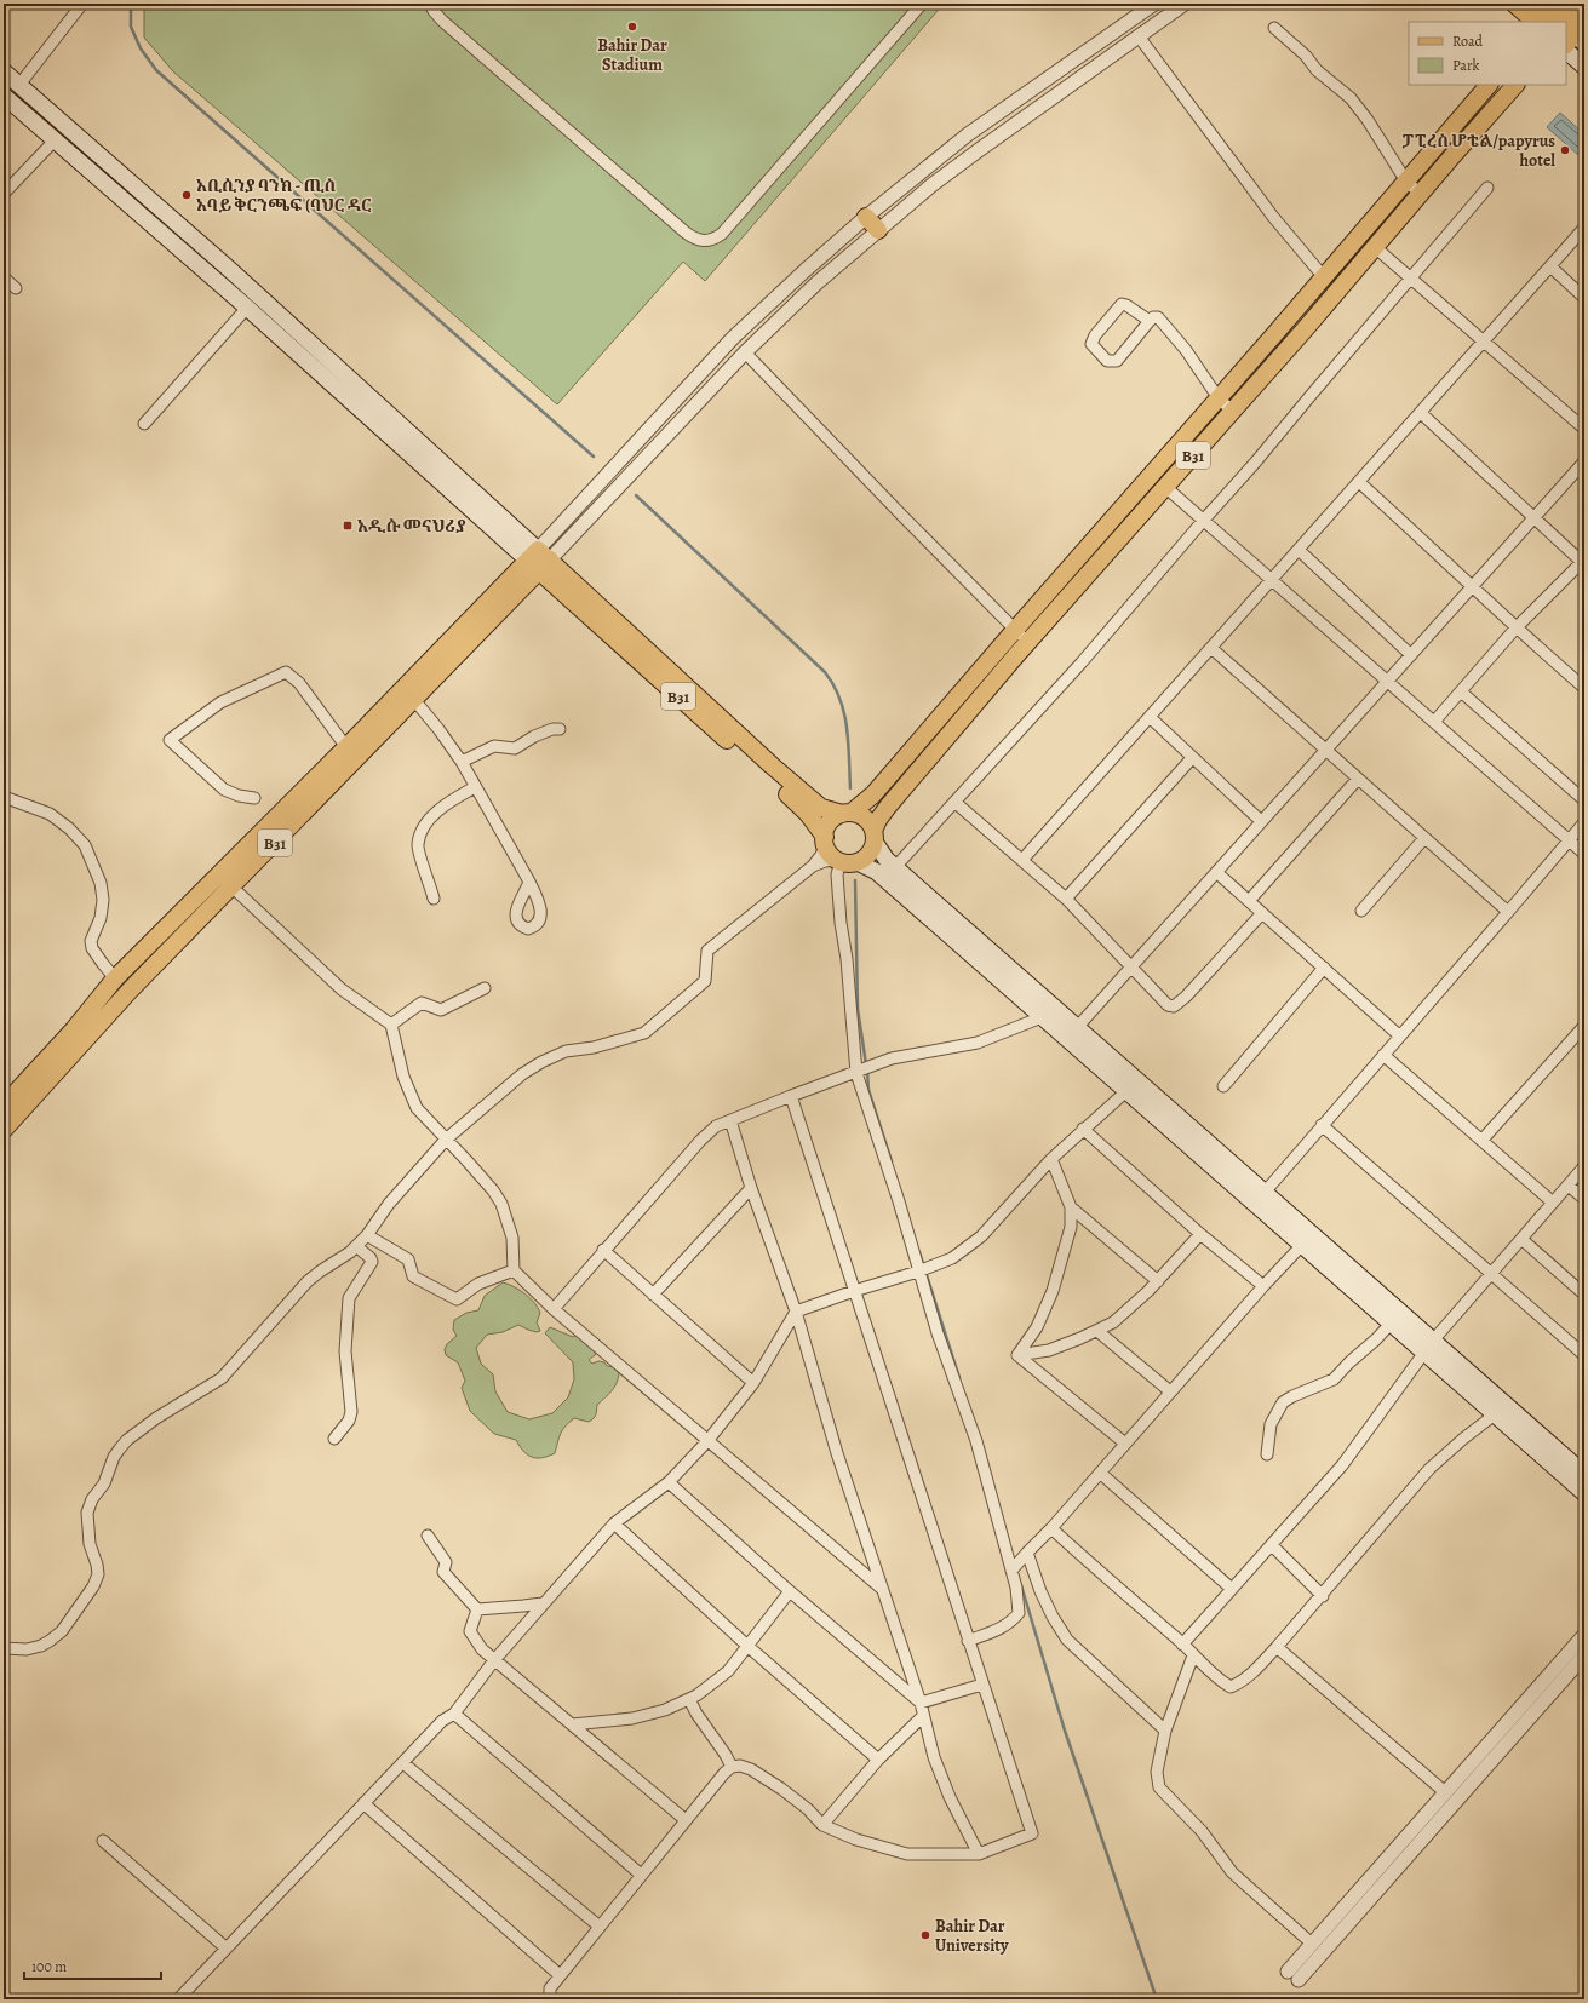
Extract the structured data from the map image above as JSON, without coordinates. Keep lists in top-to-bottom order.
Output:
{
  "streets": {
    "main road": ["B31"]
  },
  "places": {
    "other": [
      "Bahir Dar Stadium",
      "ፓፒረስ ሆቴል/papyrus hotel",
      "አቢሲንያ ባንክ - ጢስ አባይ ቅርንጫፍ (ባህር ዳር",
      "Bahir Dar University"
    ],
    "transit": ["አዲሱ መናህሪያ"]
  },
  "legend": ["Road", "Park"],
  "scale_bar": "100 m"
}
